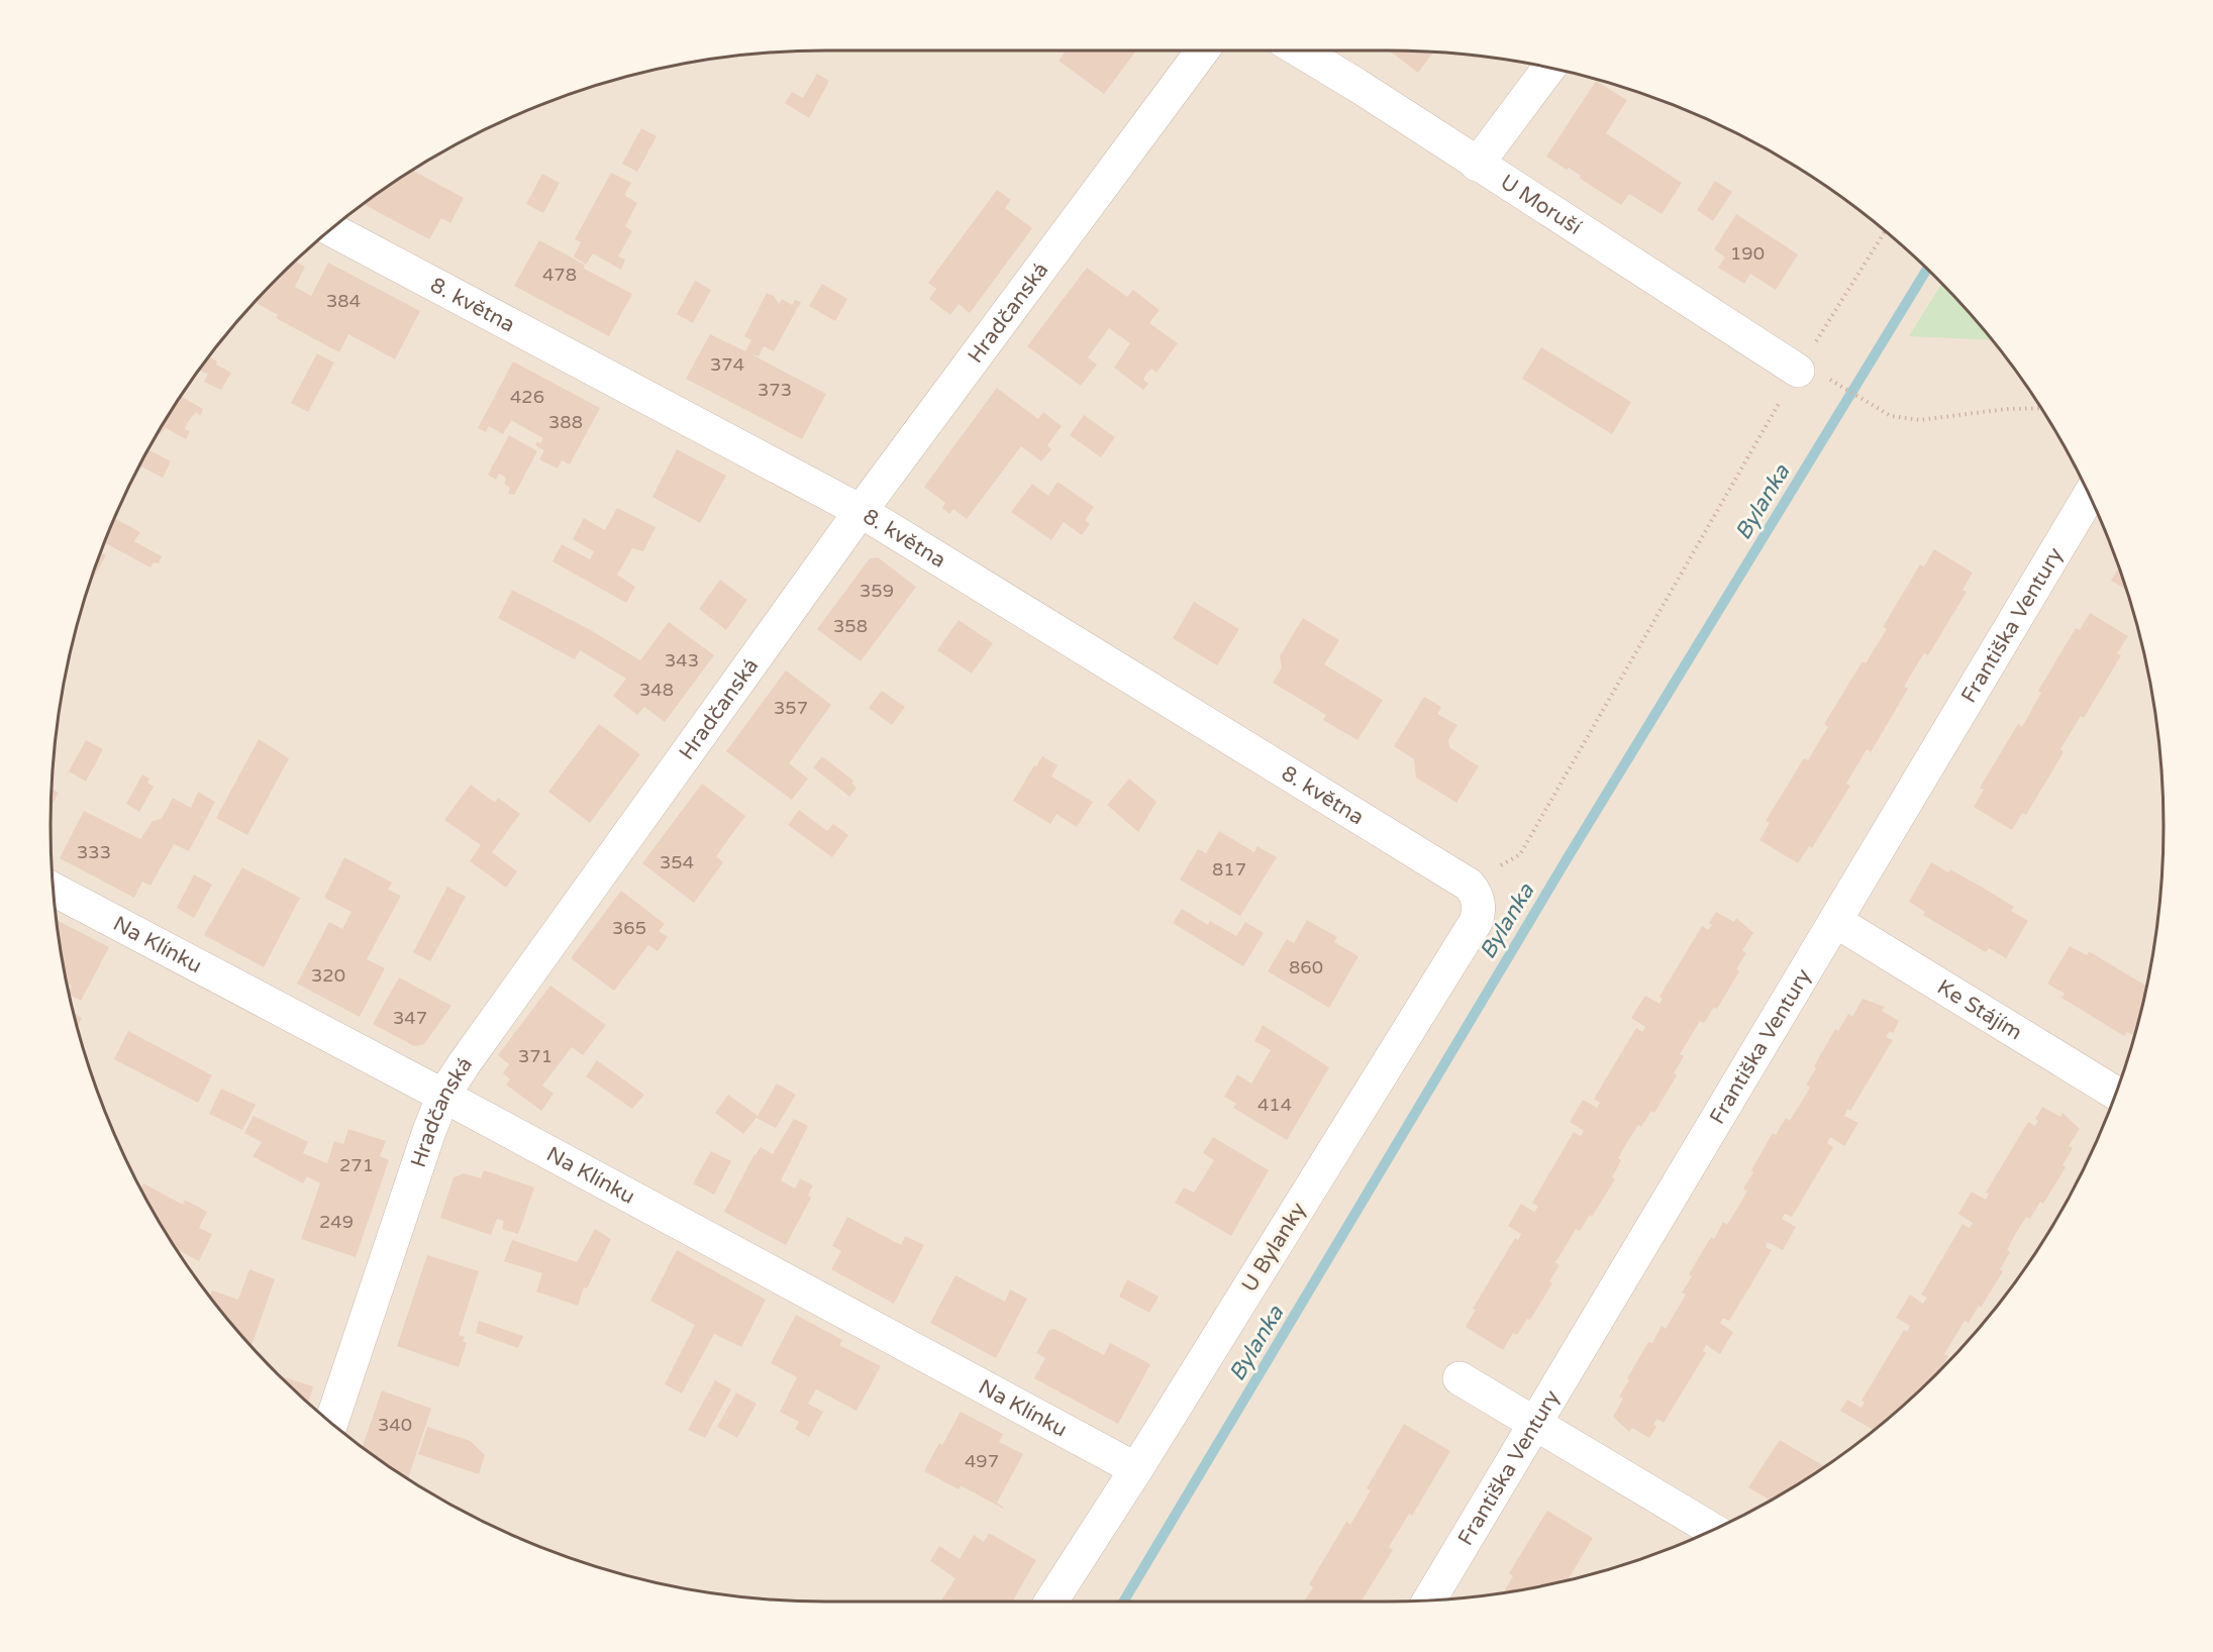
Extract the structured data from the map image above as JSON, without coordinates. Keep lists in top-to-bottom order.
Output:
{
  "streets": {
    "street": [
      "U Moruší",
      "8. května",
      "Hradčanská",
      "Františka Ventury",
      "Na Klínku",
      "Ke Stájím",
      "U Bylanky"
    ]
  },
  "crossings": [
    ["8. května", "Hradčanská"],
    ["8. května", "U Bylanky"],
    ["Hradčanská", "Na Klínku"],
    ["Františka Ventury", "Ke Stájím"],
    ["Na Klínku", "U Bylanky"]
  ],
  "water": ["Bylanka"],
  "house_numbers": [
    "190",
    "478",
    "384",
    "374",
    "373",
    "426",
    "388",
    "359",
    "358",
    "343",
    "348",
    "357",
    "333",
    "354",
    "817",
    "365",
    "860",
    "320",
    "347",
    "371",
    "414",
    "271",
    "249",
    "340",
    "497"
  ]
}
